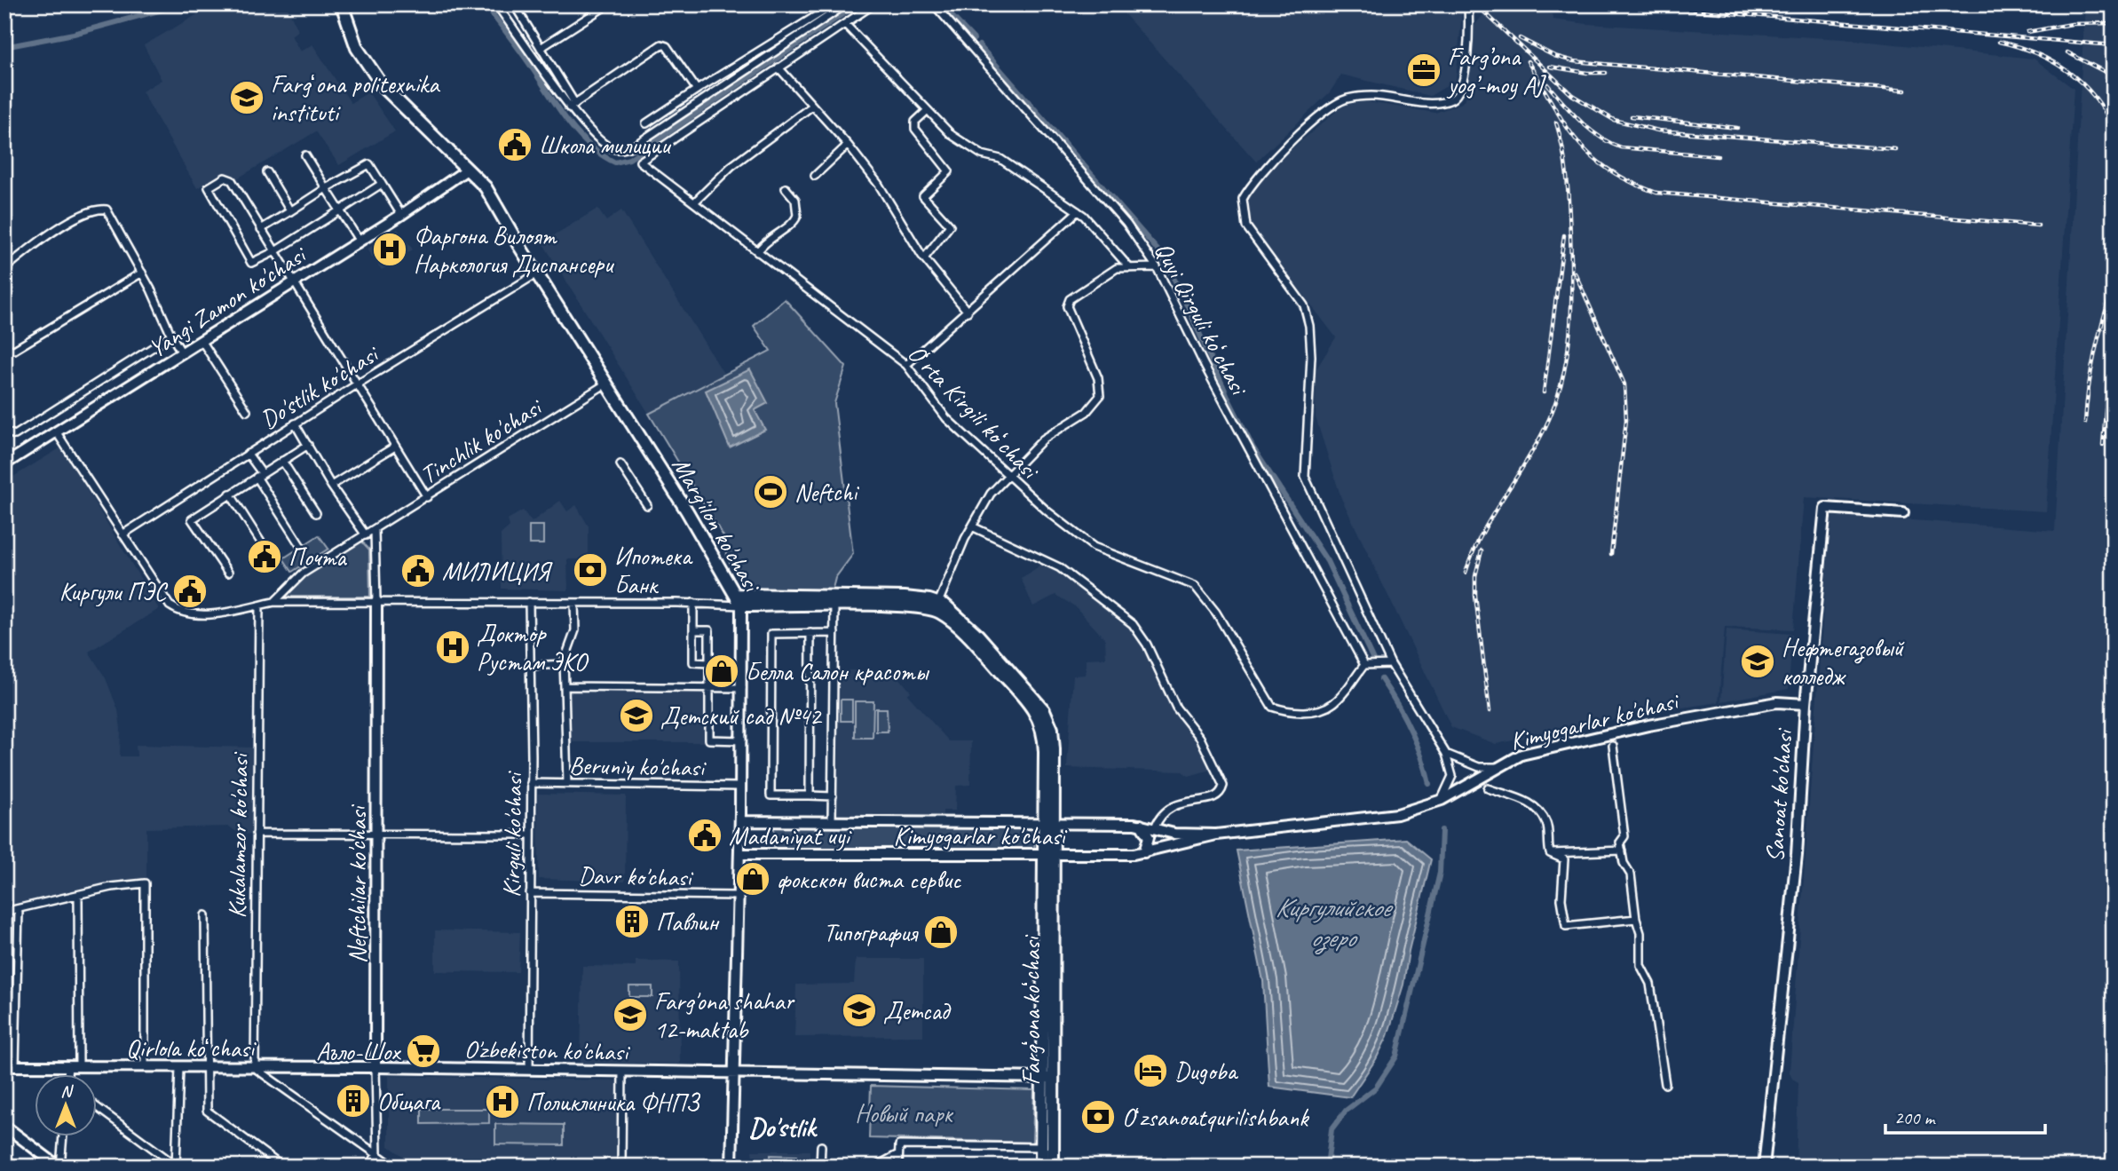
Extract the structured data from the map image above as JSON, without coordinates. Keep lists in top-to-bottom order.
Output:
{
  "streets": {
    "main road": ["Marg'ilon ko'chasi", "Fargʻona koʻchasi"],
    "street": [
      "Yangi Zamon ko'chasi",
      "Quyi Qirguli koʻchasi",
      "Do'stlik ko'chasi",
      "Oʻrta Kirgili koʻchasi",
      "Tinchlik ko'chasi",
      "Kimyogarlar ko'chasi",
      "Beruniy ko'chasi",
      "Sanoat ko'chasi",
      "Kirguli ko'chasi",
      "Kukalamzor ko'chasi",
      "Davr ko'chasi",
      "Neftchilar ko'chasi",
      "Qirlola koʻchasi",
      "O'zbekiston ko'chasi"
    ]
  },
  "crossings": [
    ["Yangi Zamon ko'chasi", "Marg'ilon ko'chasi"],
    ["Quyi Qirguli koʻchasi", "Oʻrta Kirgili koʻchasi"],
    ["Do'stlik ko'chasi", "Marg'ilon ko'chasi"],
    ["Tinchlik ko'chasi", "Marg'ilon ko'chasi"],
    ["Marg'ilon ko'chasi", "Kimyogarlar ko'chasi"],
    ["Marg'ilon ko'chasi", "Beruniy ko'chasi"],
    ["Marg'ilon ko'chasi", "Davr ko'chasi"],
    ["Marg'ilon ko'chasi", "O'zbekiston ko'chasi"],
    ["Kimyogarlar ko'chasi", "Sanoat ko'chasi"],
    ["Kimyogarlar ko'chasi", "Fargʻona koʻchasi"],
    ["Beruniy ko'chasi", "Kirguli ko'chasi"],
    ["Kirguli ko'chasi", "Davr ko'chasi"],
    ["Kirguli ko'chasi", "O'zbekiston ko'chasi"],
    ["Kukalamzor ko'chasi", "Qirlola koʻchasi"],
    ["Neftchilar ko'chasi", "Qirlola koʻchasi"],
    ["Neftchilar ko'chasi", "O'zbekiston ko'chasi"],
    ["Fargʻona koʻchasi", "O'zbekiston ko'chasi"],
    ["Qirlola koʻchasi", "O'zbekiston ko'chasi"]
  ],
  "districts": ["Do'stlik"],
  "water": ["Киргулийское озеро"],
  "parks": ["Новый парк"],
  "places": {
    "office": ["Farg’ona yog’-moy AJ"],
    "school or university": [
      "Fargʻona politexnika instituti",
      "Нефтегазовый колледж",
      "Детский сад №42",
      "Детсад",
      "Farg'ona shahar 12-maktab"
    ],
    "public building": [
      "Школа милиции",
      "Почта",
      "МИЛИЦИЯ",
      "Киргули ПЭС",
      "Madaniyat uyi"
    ],
    "hospital": ["Фаргона Вилоят Наркология Диспансери", "Доктор Рустам ЭКО", "Поликлиника ФНПЗ"],
    "sports": ["Neftchi"],
    "bank": ["Ипотека Банк", "Oʻzsanoatqurilishbank"],
    "shop": ["Белла Салон красоты", "фокскон виста сервис", "Типография"],
    "building": ["Павлин", "Общага"],
    "supermarket": ["Аъло-Шох"],
    "hotel": ["Dugoba"]
  },
  "scale_bar": "200 m",
  "north": "top"
}
